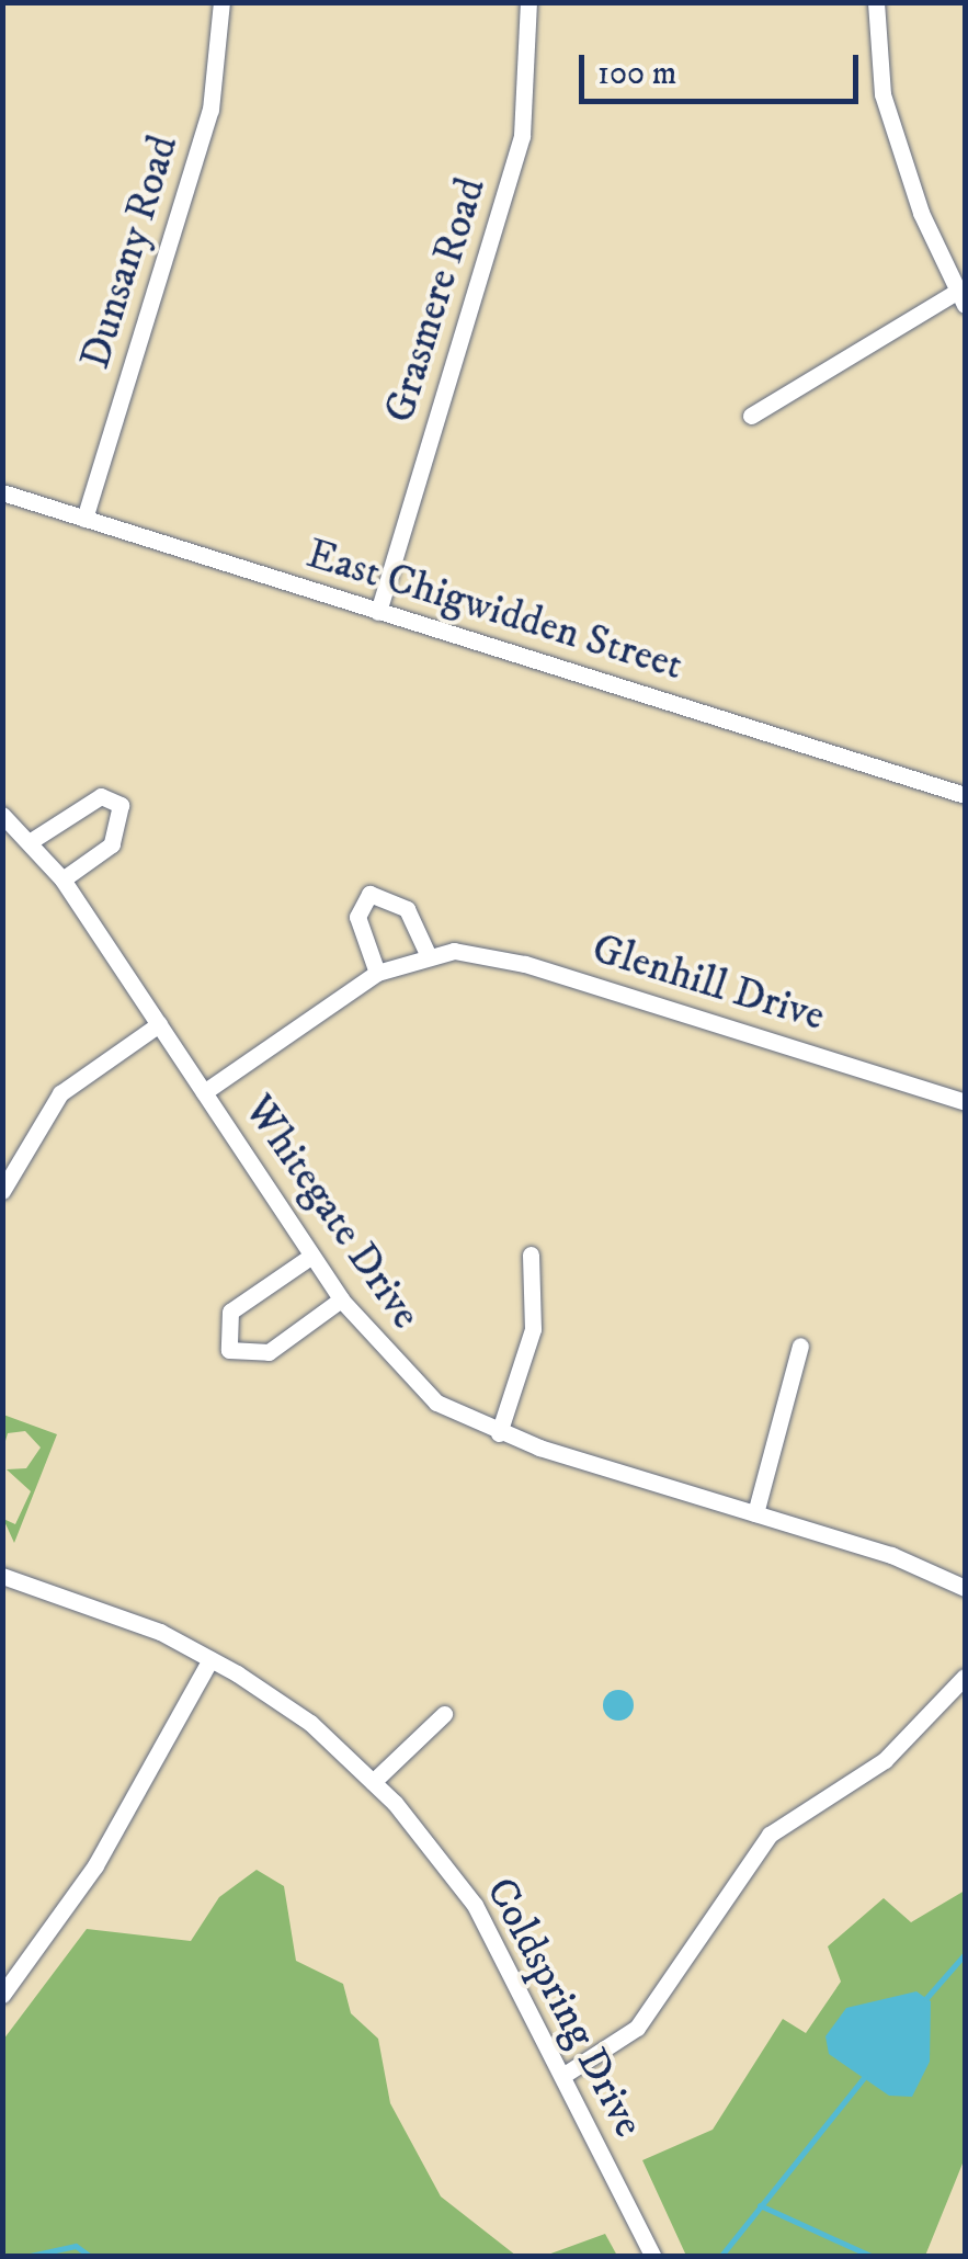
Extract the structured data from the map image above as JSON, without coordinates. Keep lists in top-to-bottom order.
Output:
{
  "streets": {
    "street": [
      "Dunsany Road",
      "Grasmere Road",
      "East Chigwidden Street",
      "Glenhill Drive",
      "Whitegate Drive",
      "Coldspring Drive"
    ]
  },
  "crossings": [
    ["Dunsany Road", "East Chigwidden Street"],
    ["Grasmere Road", "East Chigwidden Street"],
    ["Glenhill Drive", "Whitegate Drive"]
  ],
  "scale_bar": "100 m"
}
